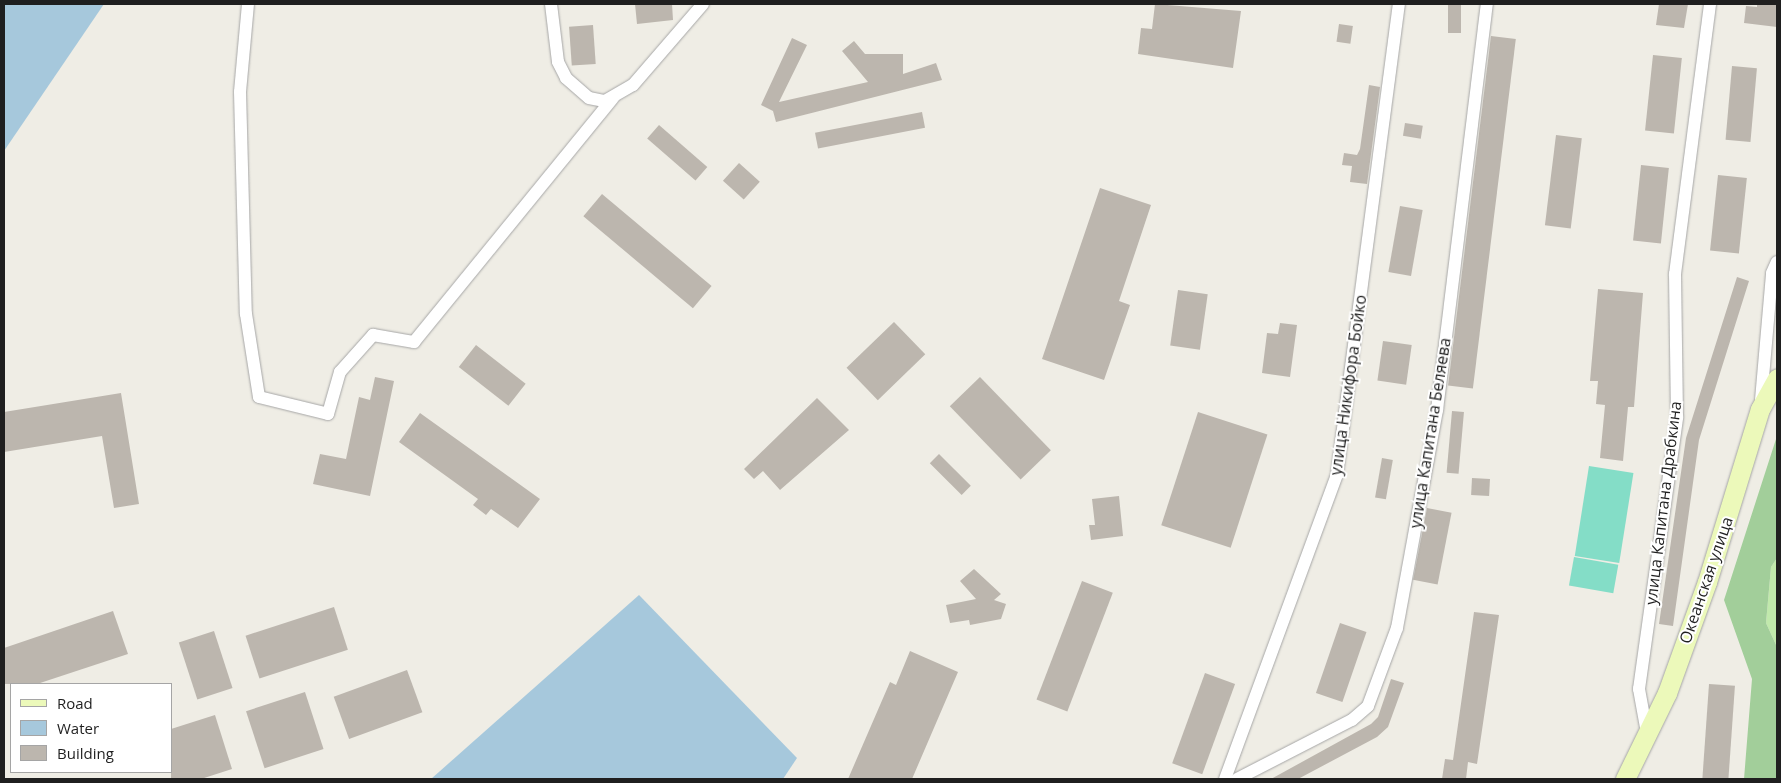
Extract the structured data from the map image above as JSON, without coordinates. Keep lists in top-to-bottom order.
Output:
{
  "streets": {
    "main road": ["Океанская улица"],
    "street": ["улица Никифора Бойко", "улица Капитана Беляева", "улица Капитана Драбкина"]
  },
  "crossings": [
    ["улица Капитана Драбкина", "Океанская улица"]
  ],
  "legend": ["Road", "Water", "Building"]
}
